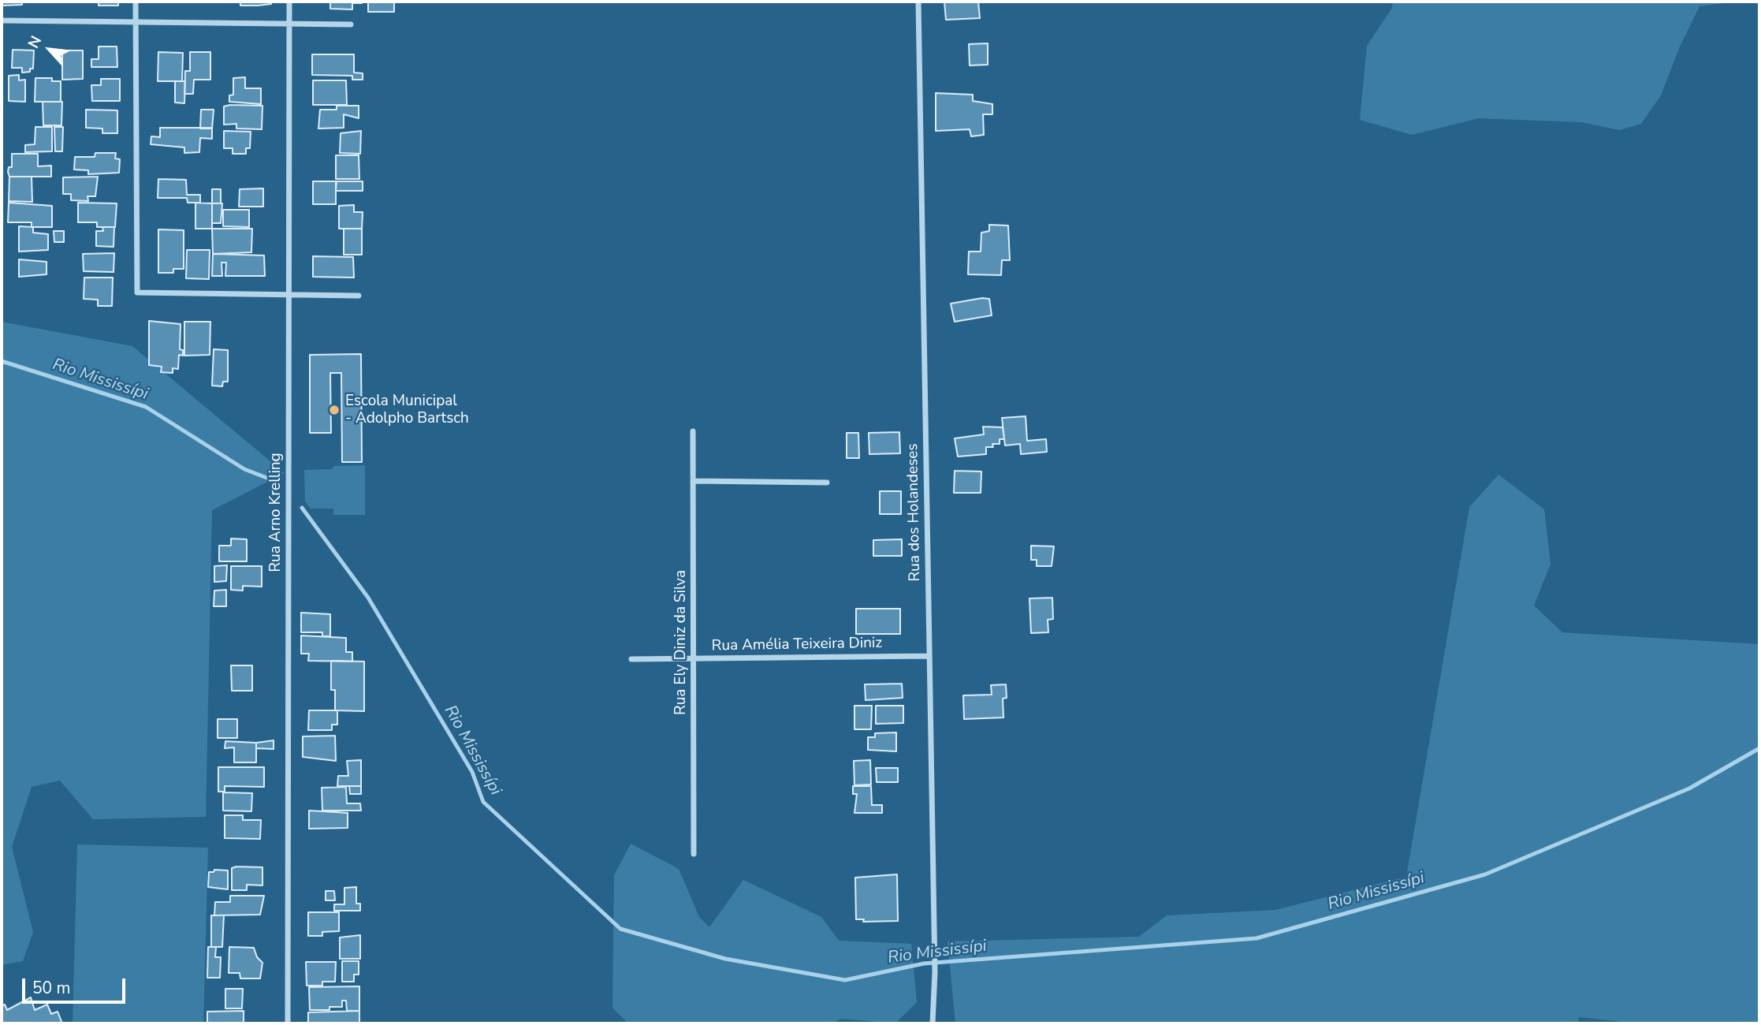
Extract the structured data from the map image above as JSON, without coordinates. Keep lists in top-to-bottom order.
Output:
{
  "streets": {
    "street": [
      "Rua Arno Krelling",
      "Rua dos Holandeses",
      "Rua Ely Diniz da Silva",
      "Rua Amélia Teixeira Diniz"
    ]
  },
  "crossings": [
    ["Rua dos Holandeses", "Rua Amélia Teixeira Diniz"],
    ["Rua Ely Diniz da Silva", "Rua Amélia Teixeira Diniz"]
  ],
  "water": ["Rio Mississípi"],
  "places": ["Escola Municipal - Adolpho Bartsch"],
  "scale_bar": "50 m",
  "north": "top left"
}
